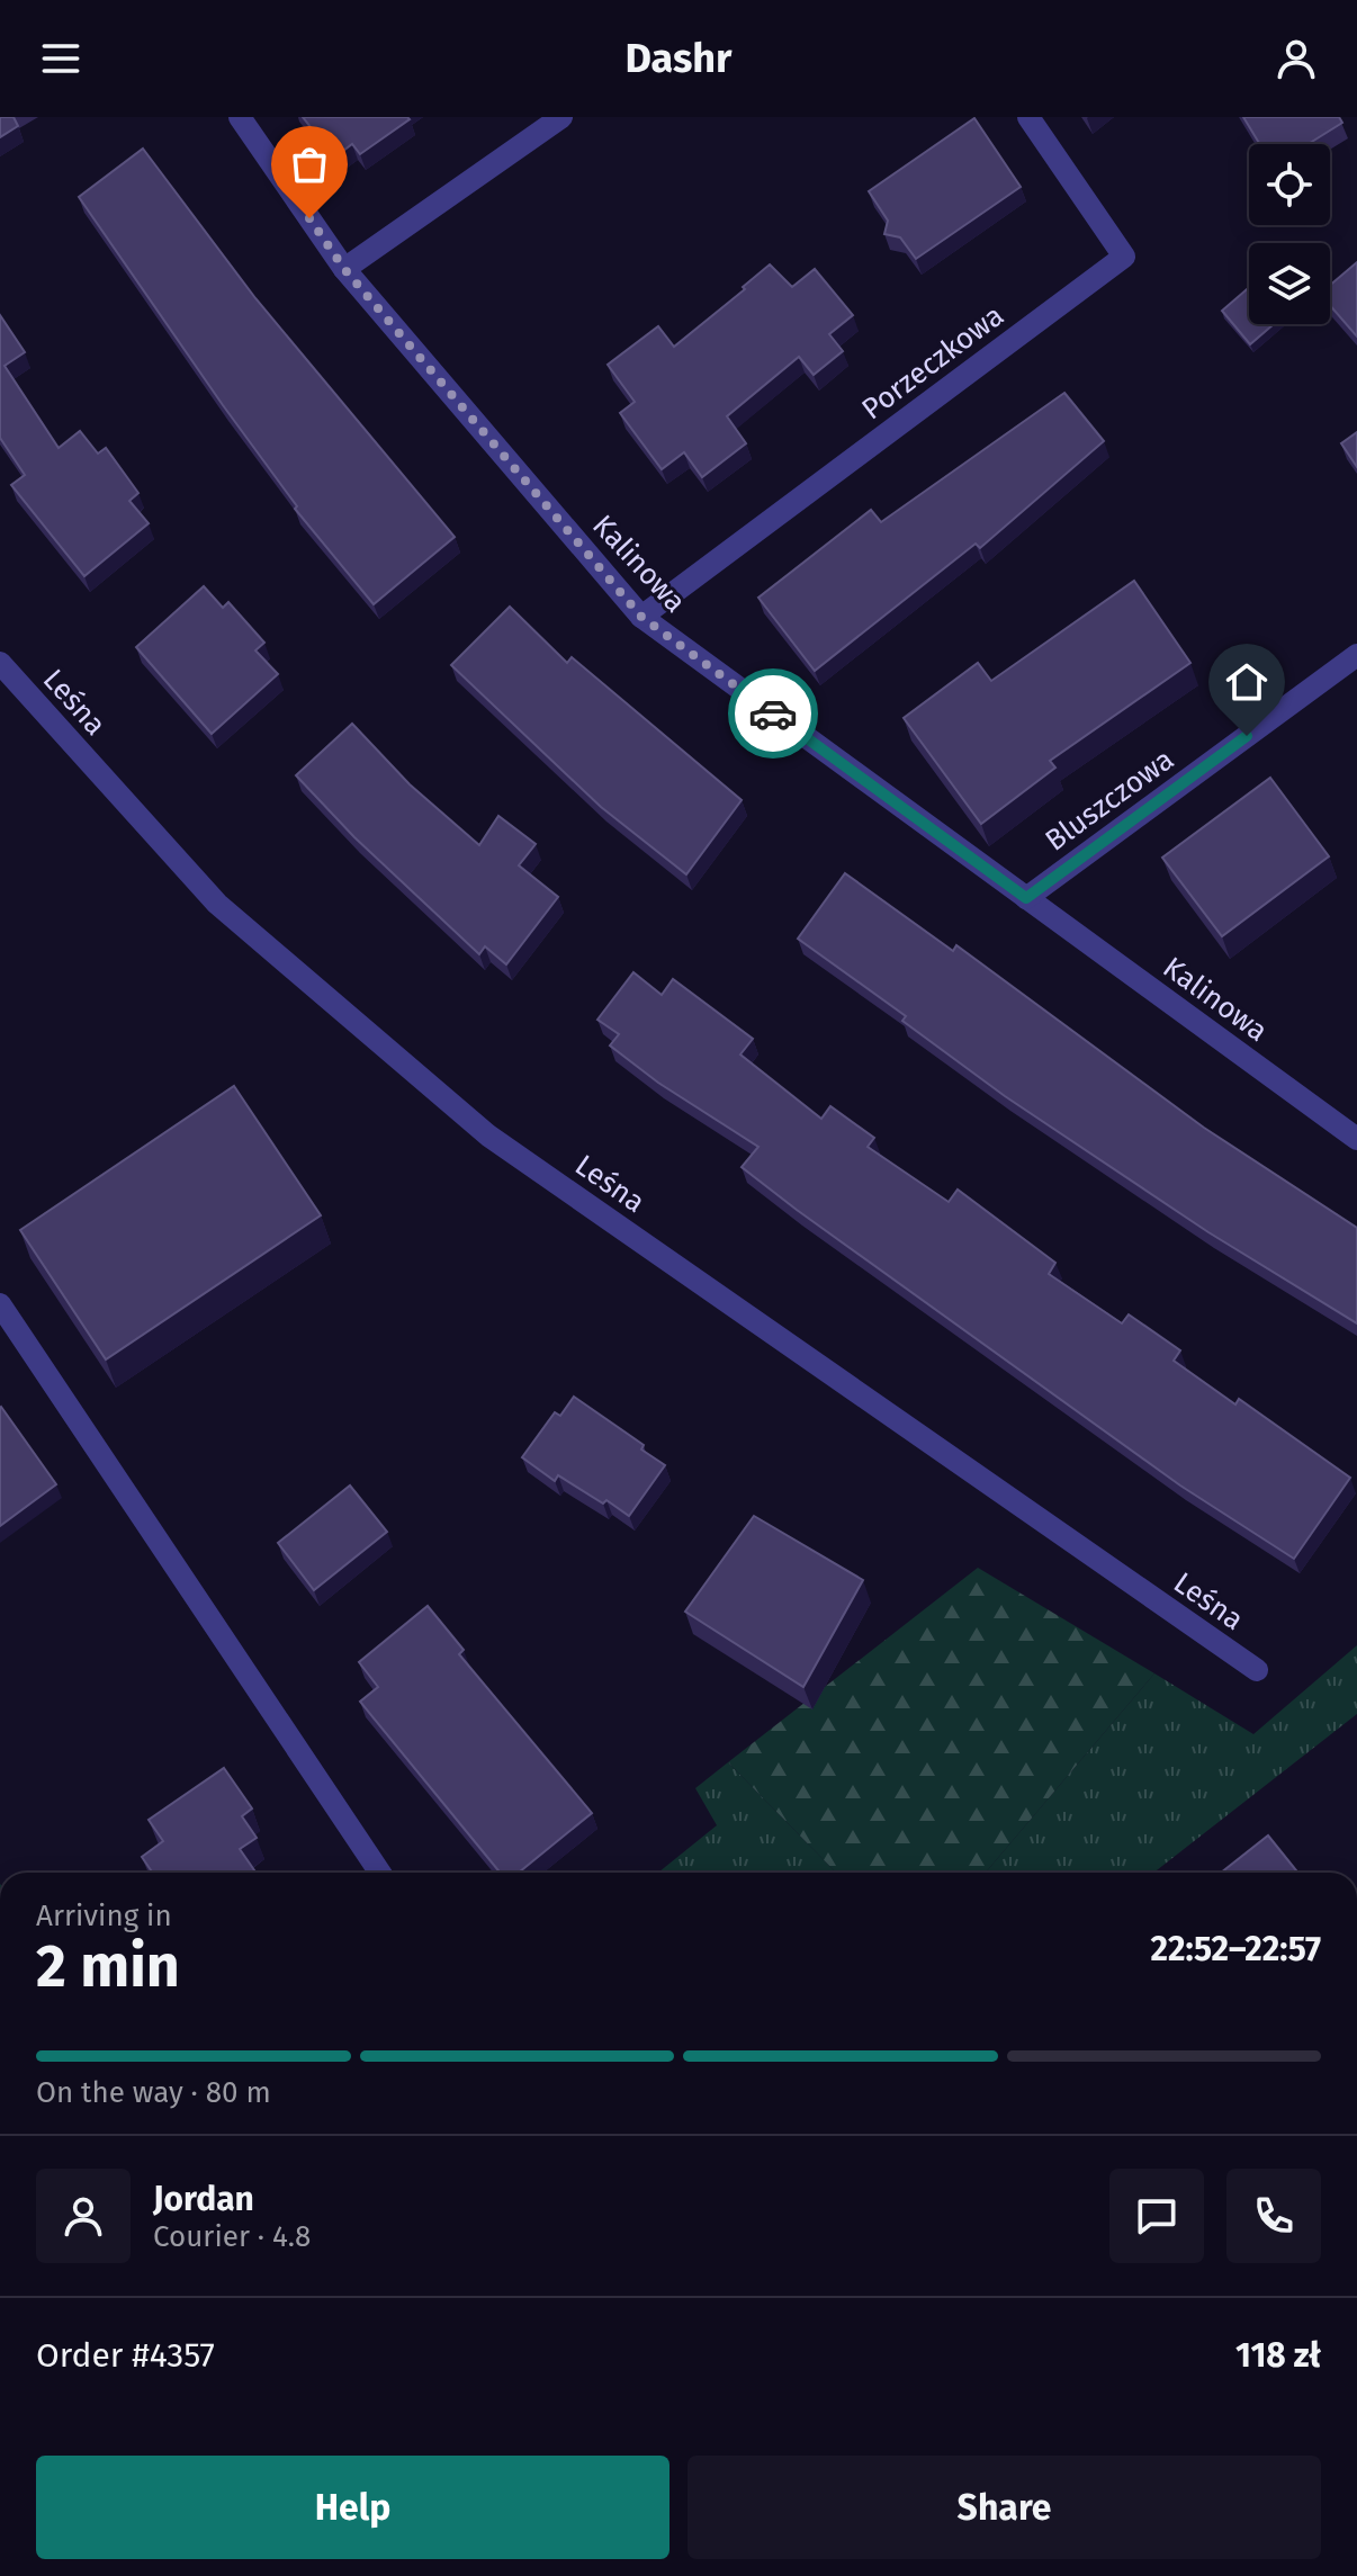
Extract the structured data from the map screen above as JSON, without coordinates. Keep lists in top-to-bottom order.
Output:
{
  "streets": {
    "street": [
      "Porzeczkowa",
      "Kalinowa",
      "Leśna",
      "Bluszczowa"
    ]
  },
  "crossings": [
    ["Porzeczkowa", "Kalinowa"],
    ["Kalinowa", "Bluszczowa"]
  ],
  "page": {
    "header": "Dashr",
    "heading": ["2 min", "Arriving in", "22:52–22:57"],
    "panel": [
      "Jordan",
      "Courier · 4.8",
      "Order #4357",
      "118 zł"
    ],
    "bar": "On the way · 80 m",
    "buttons": ["Help", "Share"]
  }
}
